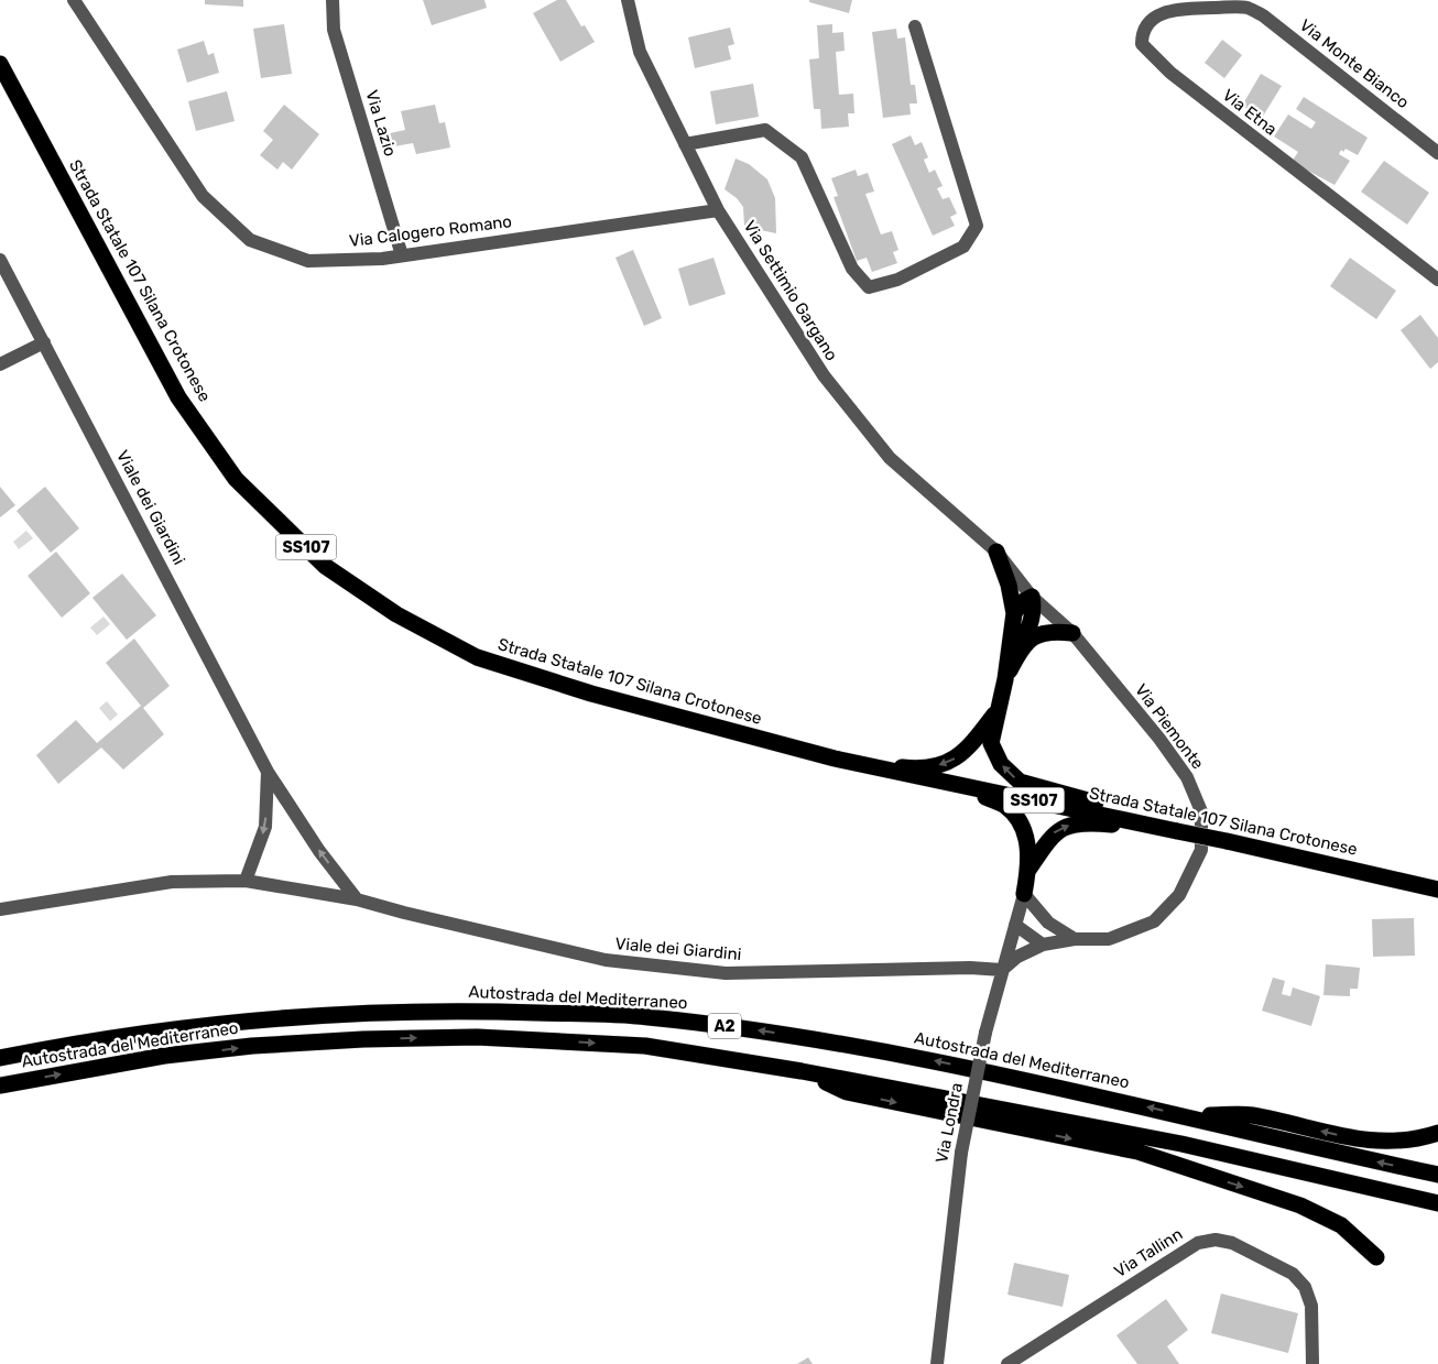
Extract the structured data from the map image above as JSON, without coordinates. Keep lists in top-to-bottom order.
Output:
{
  "streets": {
    "highway": [
      "Strada Statale 107 Silana Crotonese",
      "SS107",
      "Autostrada del Mediterraneo",
      "A2"
    ],
    "street": [
      "Via Monte Bianco",
      "Via Etna",
      "Via Lazio",
      "Via Calogero Romano",
      "Via Settimio Gargano",
      "Viale dei Giardini",
      "Via Piemonte",
      "Via Londra",
      "Via Tallinn"
    ]
  },
  "crossings": [
    ["Via Monte Bianco", "Via Etna"],
    ["Via Lazio", "Via Calogero Romano"],
    ["Via Calogero Romano", "Via Settimio Gargano"],
    ["Via Settimio Gargano", "Via Piemonte"],
    ["Viale dei Giardini", "Via Piemonte"],
    ["Viale dei Giardini", "Via Londra"],
    ["Via Piemonte", "Via Londra"]
  ]
}
